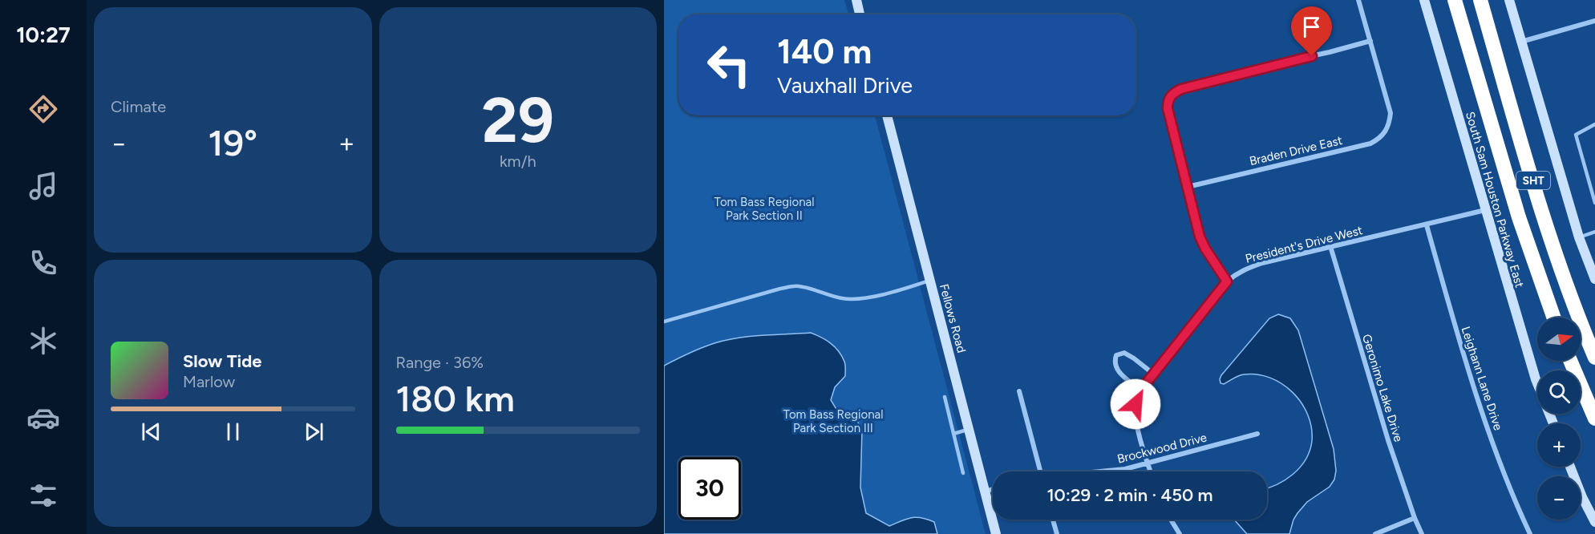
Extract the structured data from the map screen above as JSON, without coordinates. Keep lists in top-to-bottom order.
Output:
{
  "streets": {
    "highway": ["SHT"],
    "main road": ["South Sam Houston Parkway East", "Fellows Road"],
    "street": [
      "Braden Drive East",
      "President's Drive West",
      "Leighann Lane Drive",
      "Geronimo Lake Drive",
      "Brockwood Drive"
    ]
  },
  "crossings": [
    ["South Sam Houston Parkway East", "President's Drive West"],
    ["President's Drive West", "Leighann Lane Drive"],
    ["President's Drive West", "Geronimo Lake Drive"],
    ["President's Drive West", "Brockwood Drive"]
  ],
  "parks": ["Tom Bass Regional Park Section II", "Tom Bass Regional Park Section III"],
  "north": "right",
  "page": {
    "tabs": "10:27",
    "tile": [
      "Climate",
      ["29", "km/h"],
      ["Range · 36%", "180 km"]
    ],
    "turn": ["140 m", "Vauxhall Drive"],
    "heat": ["−", "19°", "+"],
    "map_buttons": ["+", "−"],
    "song": ["Slow Tide", "Marlow"],
    "limit": "30",
    "trip": "10:29 · 2 min · 450 m"
  }
}
